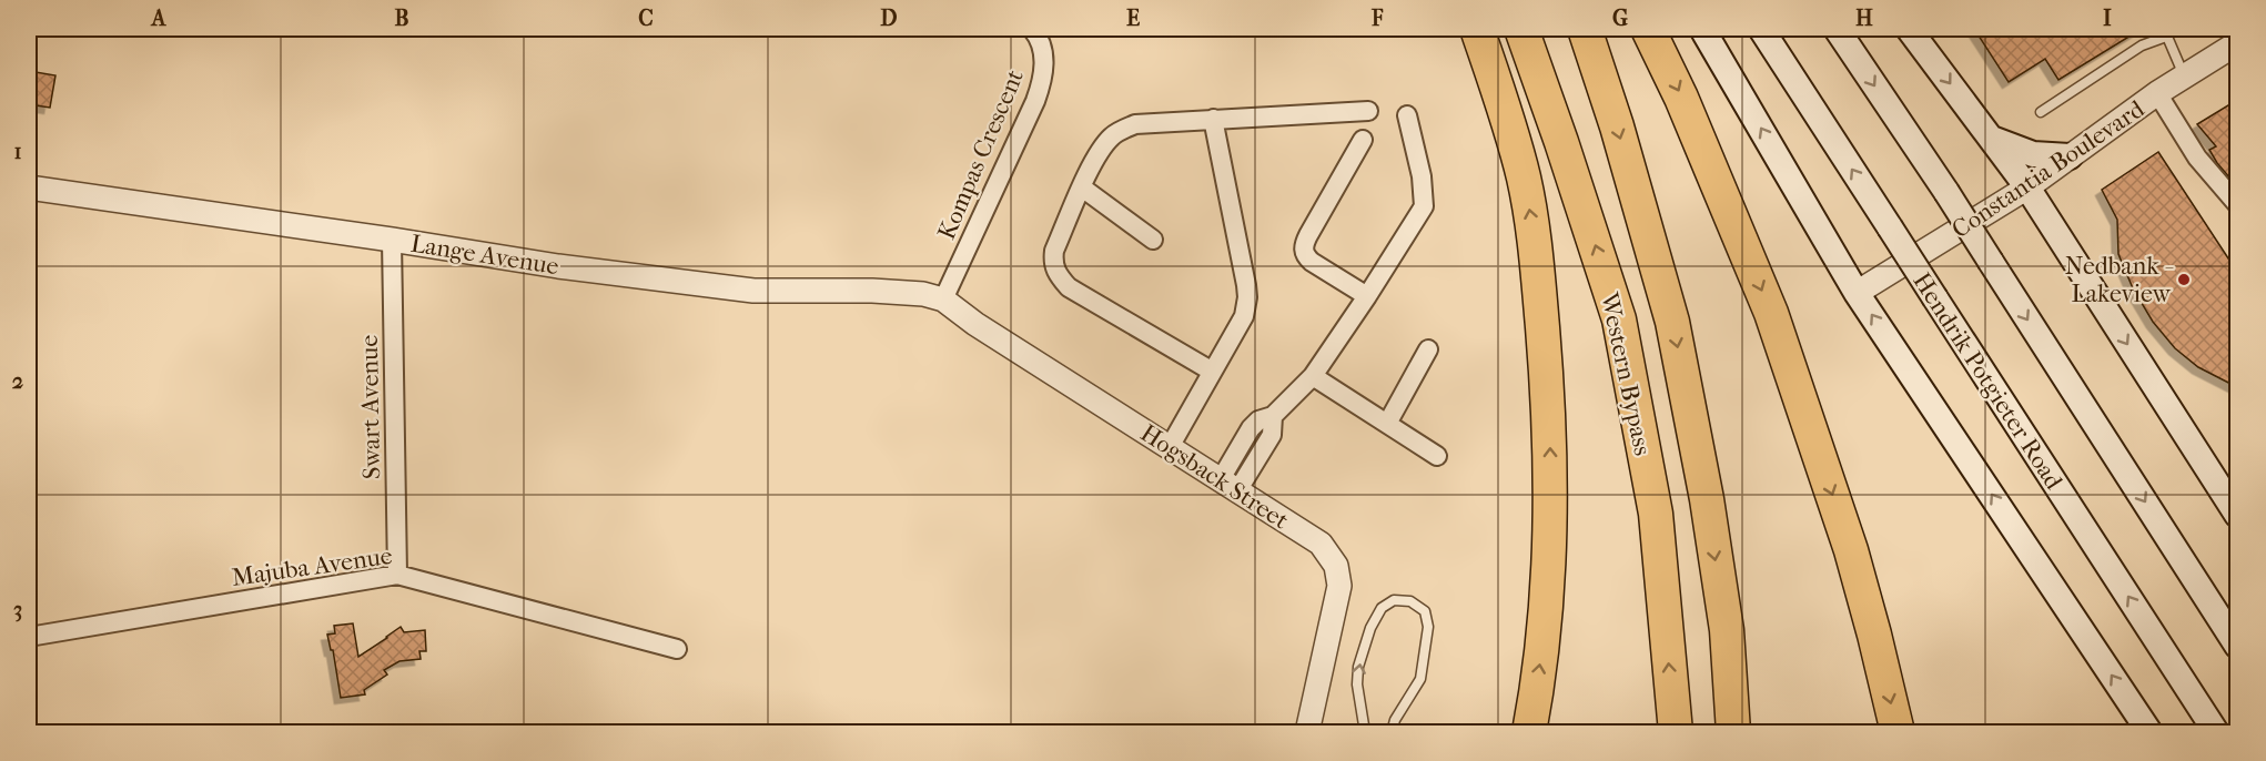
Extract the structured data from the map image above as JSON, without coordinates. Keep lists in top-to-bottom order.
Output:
{
  "streets": {
    "highway": ["Western Bypass"],
    "main road": ["Hendrik Potgieter Road"],
    "street": [
      "Kompas Crescent",
      "Constantia Boulevard",
      "Lange Avenue",
      "Swart Avenue",
      "Hogsback Street",
      "Majuba Avenue"
    ]
  },
  "crossings": [
    ["Kompas Crescent", "Lange Avenue"],
    ["Kompas Crescent", "Hogsback Street"],
    ["Lange Avenue", "Swart Avenue"],
    ["Lange Avenue", "Hogsback Street"],
    ["Swart Avenue", "Majuba Avenue"]
  ],
  "places": ["Nedbank - Lakeview"],
  "grid": {
    "columns": [
      "A",
      "B",
      "C",
      "D",
      "E",
      "F",
      "G",
      "H",
      "I"
    ],
    "rows": ["1", "2", "3"]
  }
}
